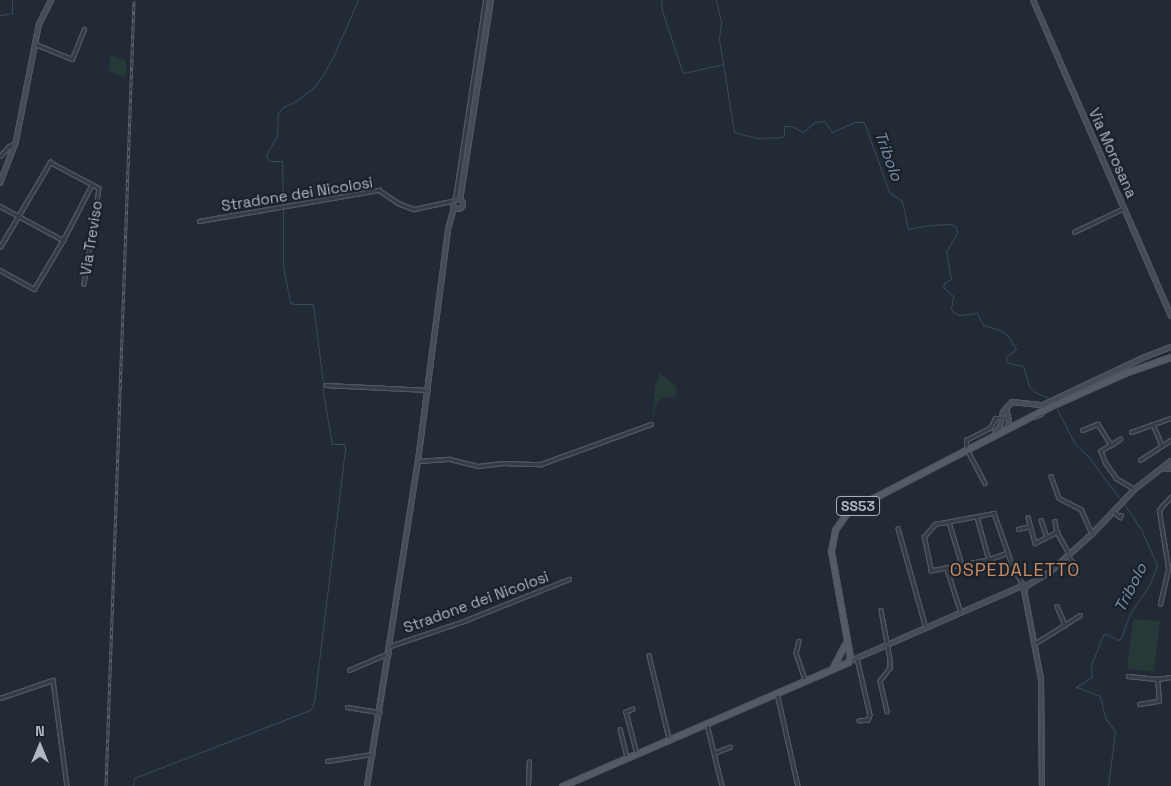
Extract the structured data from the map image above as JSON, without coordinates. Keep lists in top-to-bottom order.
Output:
{
  "streets": {
    "main road": ["SS53"],
    "street": ["Via Morosana", "Stradone dei Nicolosi", "Via Treviso"]
  },
  "districts": ["OSPEDALETTO"],
  "water": ["Tribolo"],
  "north": "top"
}
